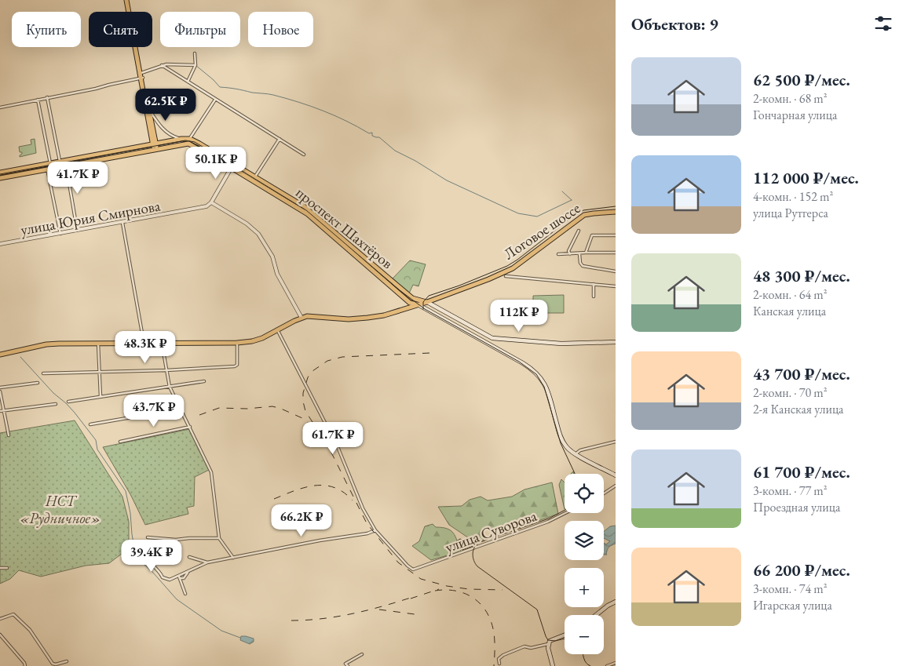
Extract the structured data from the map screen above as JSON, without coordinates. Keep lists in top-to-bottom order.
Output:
{
  "streets": {
    "main road": ["проспект Шахтёров", "Логовое шоссе"],
    "street": ["улица Юрия Смирнова", "улица Суворова"]
  },
  "crossings": [
    ["проспект Шахтёров", "Логовое шоссе"]
  ],
  "parks": ["НСТ «Рудничное»"],
  "page": {
    "heading": "Объектов: 9",
    "chip": [
      "Купить",
      "Снять",
      "Фильтры",
      "Новое"
    ],
    "list": [
      {
        "name": "62 500 ₽/мес.",
        "note": "2-комн. · 68 m² · Гончарная улица"
      },
      {
        "name": "112 000 ₽/мес.",
        "note": "4-комн. · 152 m² · улица Рутгерса"
      },
      {
        "name": "48 300 ₽/мес.",
        "note": "2-комн. · 64 m² · Канская улица"
      },
      {
        "name": "43 700 ₽/мес.",
        "note": "2-комн. · 70 m² · 2-я Канская улица"
      },
      {
        "name": "61 700 ₽/мес.",
        "note": "3-комн. · 77 m² · Проездная улица"
      },
      {
        "name": "66 200 ₽/мес.",
        "note": "3-комн. · 74 m² · Игарская улица"
      }
    ],
    "price": [
      "62.5K ₽",
      "50.1K ₽",
      "41.7K ₽",
      "112K ₽",
      "48.3K ₽",
      "43.7K ₽",
      "61.7K ₽",
      "66.2K ₽",
      "39.4K ₽"
    ],
    "map_buttons": ["+", "−"]
  }
}
